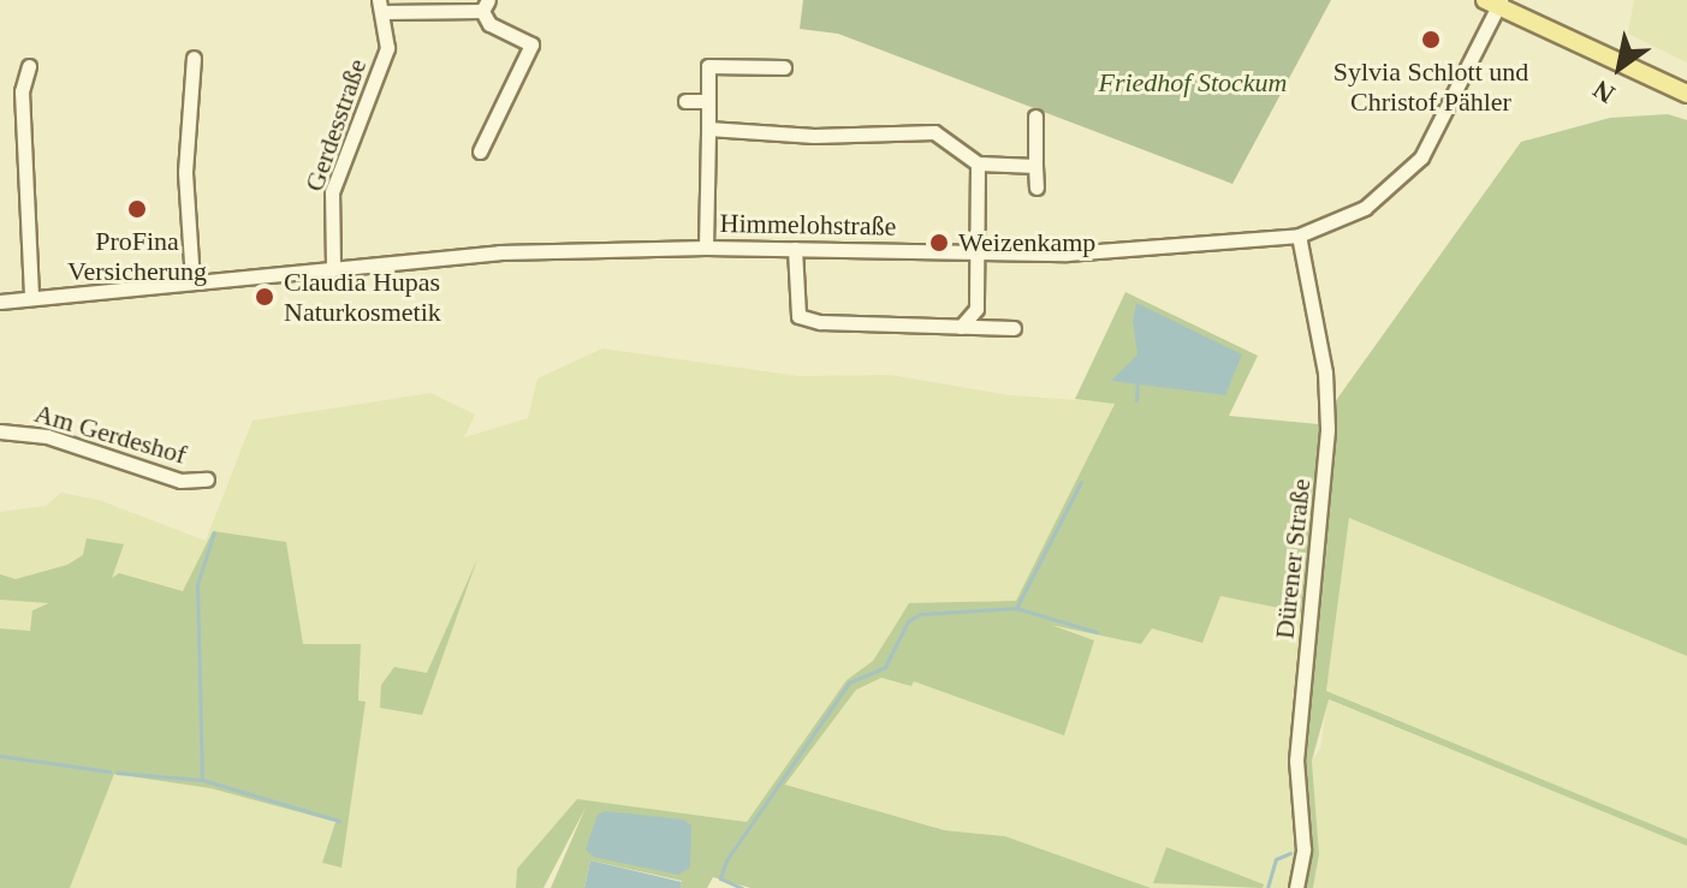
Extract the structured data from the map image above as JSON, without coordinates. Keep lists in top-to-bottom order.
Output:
{
  "streets": {
    "street": [
      "Gerdesstraße",
      "Himmelohstraße",
      "Am Gerdeshof",
      "Dürener Straße"
    ]
  },
  "crossings": [
    ["Gerdesstraße", "Himmelohstraße"],
    ["Himmelohstraße", "Dürener Straße"]
  ],
  "parks": ["Friedhof Stockum"],
  "places": [
    "Sylvia Schlott und Christof Pähler",
    "ProFina Versicherung",
    "Weizenkamp",
    "Claudia Hupas Naturkosmetik"
  ],
  "north": "bottom left"
}
